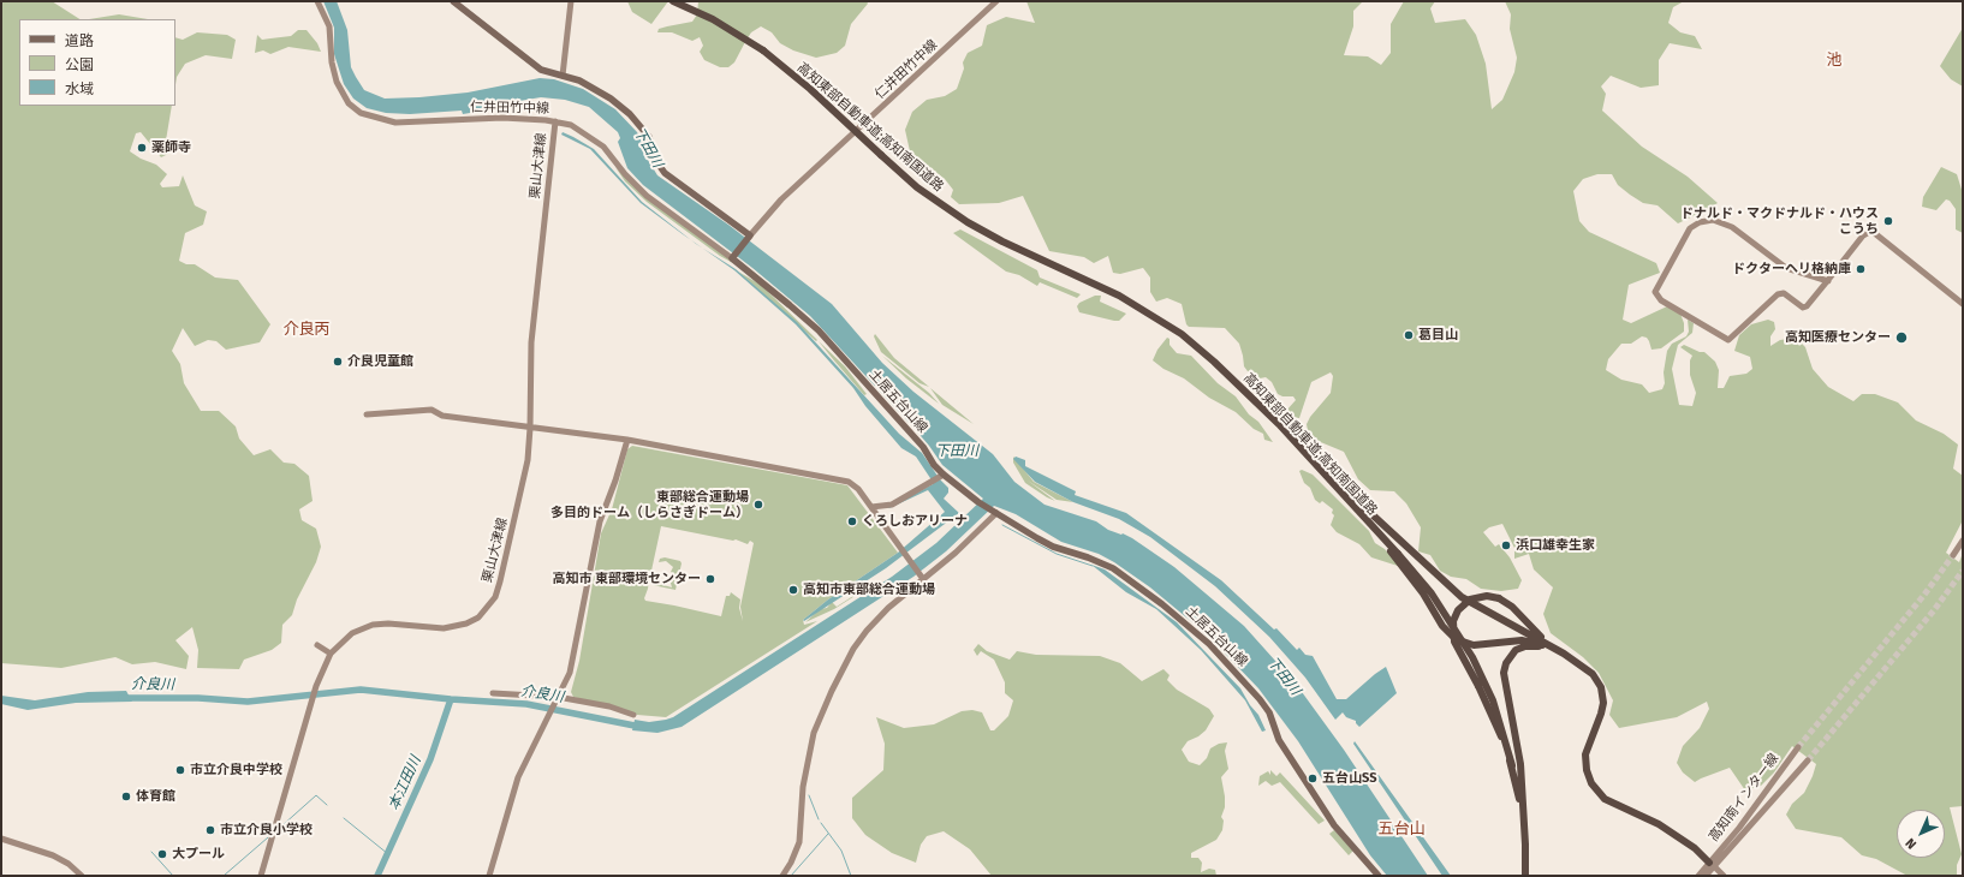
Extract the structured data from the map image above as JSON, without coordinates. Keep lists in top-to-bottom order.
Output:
{
  "streets": {
    "highway": ["高知東部自動車道;高知南国道路"],
    "main road": ["土居五台山線"],
    "street": ["仁井田竹中線", "栗山大津線", "高知南インター線"]
  },
  "crossings": [
    ["仁井田竹中線", "栗山大津線"],
    ["仁井田竹中線", "土居五台山線"]
  ],
  "districts": ["池", "介良丙", "五台山"],
  "water": ["下田川", "介良川", "本江田川"],
  "places": [
    "薬師寺",
    "ドナルド・マクドナルド・ハウス こうち",
    "ドクターヘリ格納庫",
    "葛目山",
    "高知医療センター",
    "介良児童館",
    "東部総合運動場 多目的ドーム（しらさぎドーム）",
    "くろしおアリーナ",
    "浜口雄幸生家",
    "高知市 東部環境センター",
    "高知市東部総合運動場",
    "市立介良中学校",
    "五台山SS",
    "体育館",
    "市立介良小学校",
    "大プール"
  ],
  "legend": ["道路", "公園", "水域"],
  "north": "bottom left"
}
